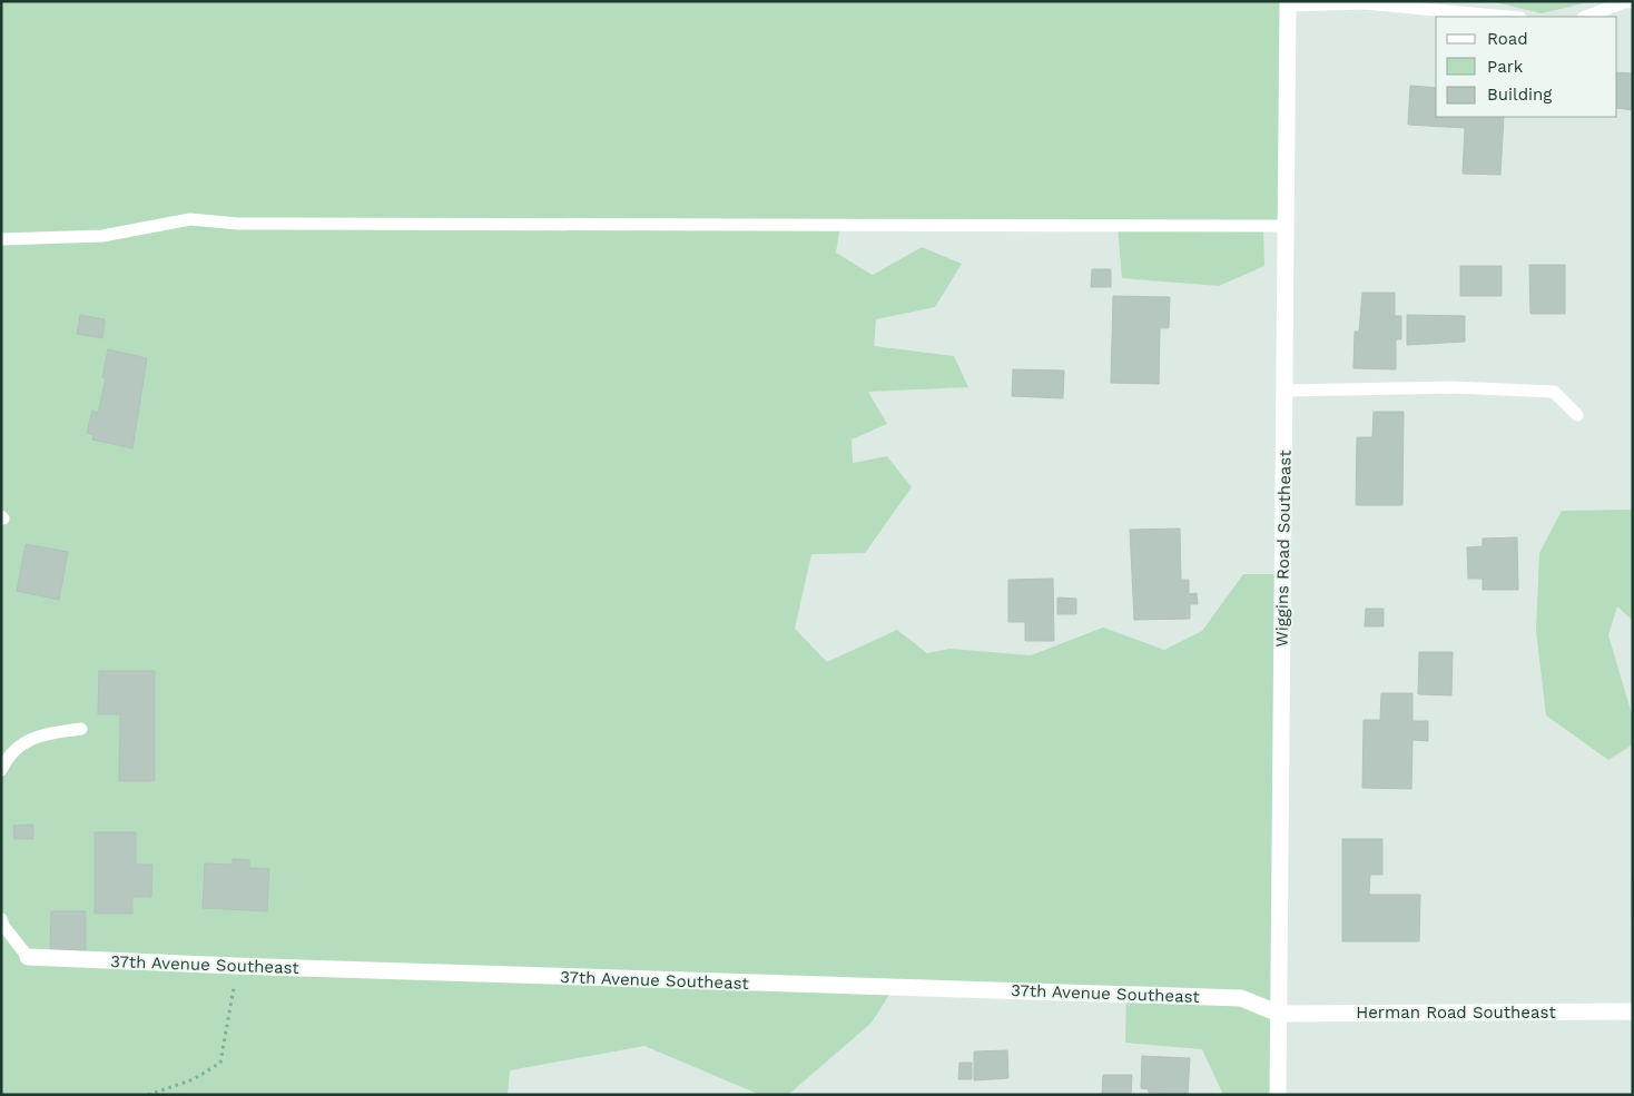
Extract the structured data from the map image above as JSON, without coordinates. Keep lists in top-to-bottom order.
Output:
{
  "streets": {
    "street": ["Wiggins Road Southeast", "37th Avenue Southeast", "Herman Road Southeast"]
  },
  "crossings": [
    ["Wiggins Road Southeast", "37th Avenue Southeast"],
    ["Wiggins Road Southeast", "Herman Road Southeast"],
    ["37th Avenue Southeast", "Herman Road Southeast"]
  ],
  "legend": ["Road", "Park", "Building"]
}
